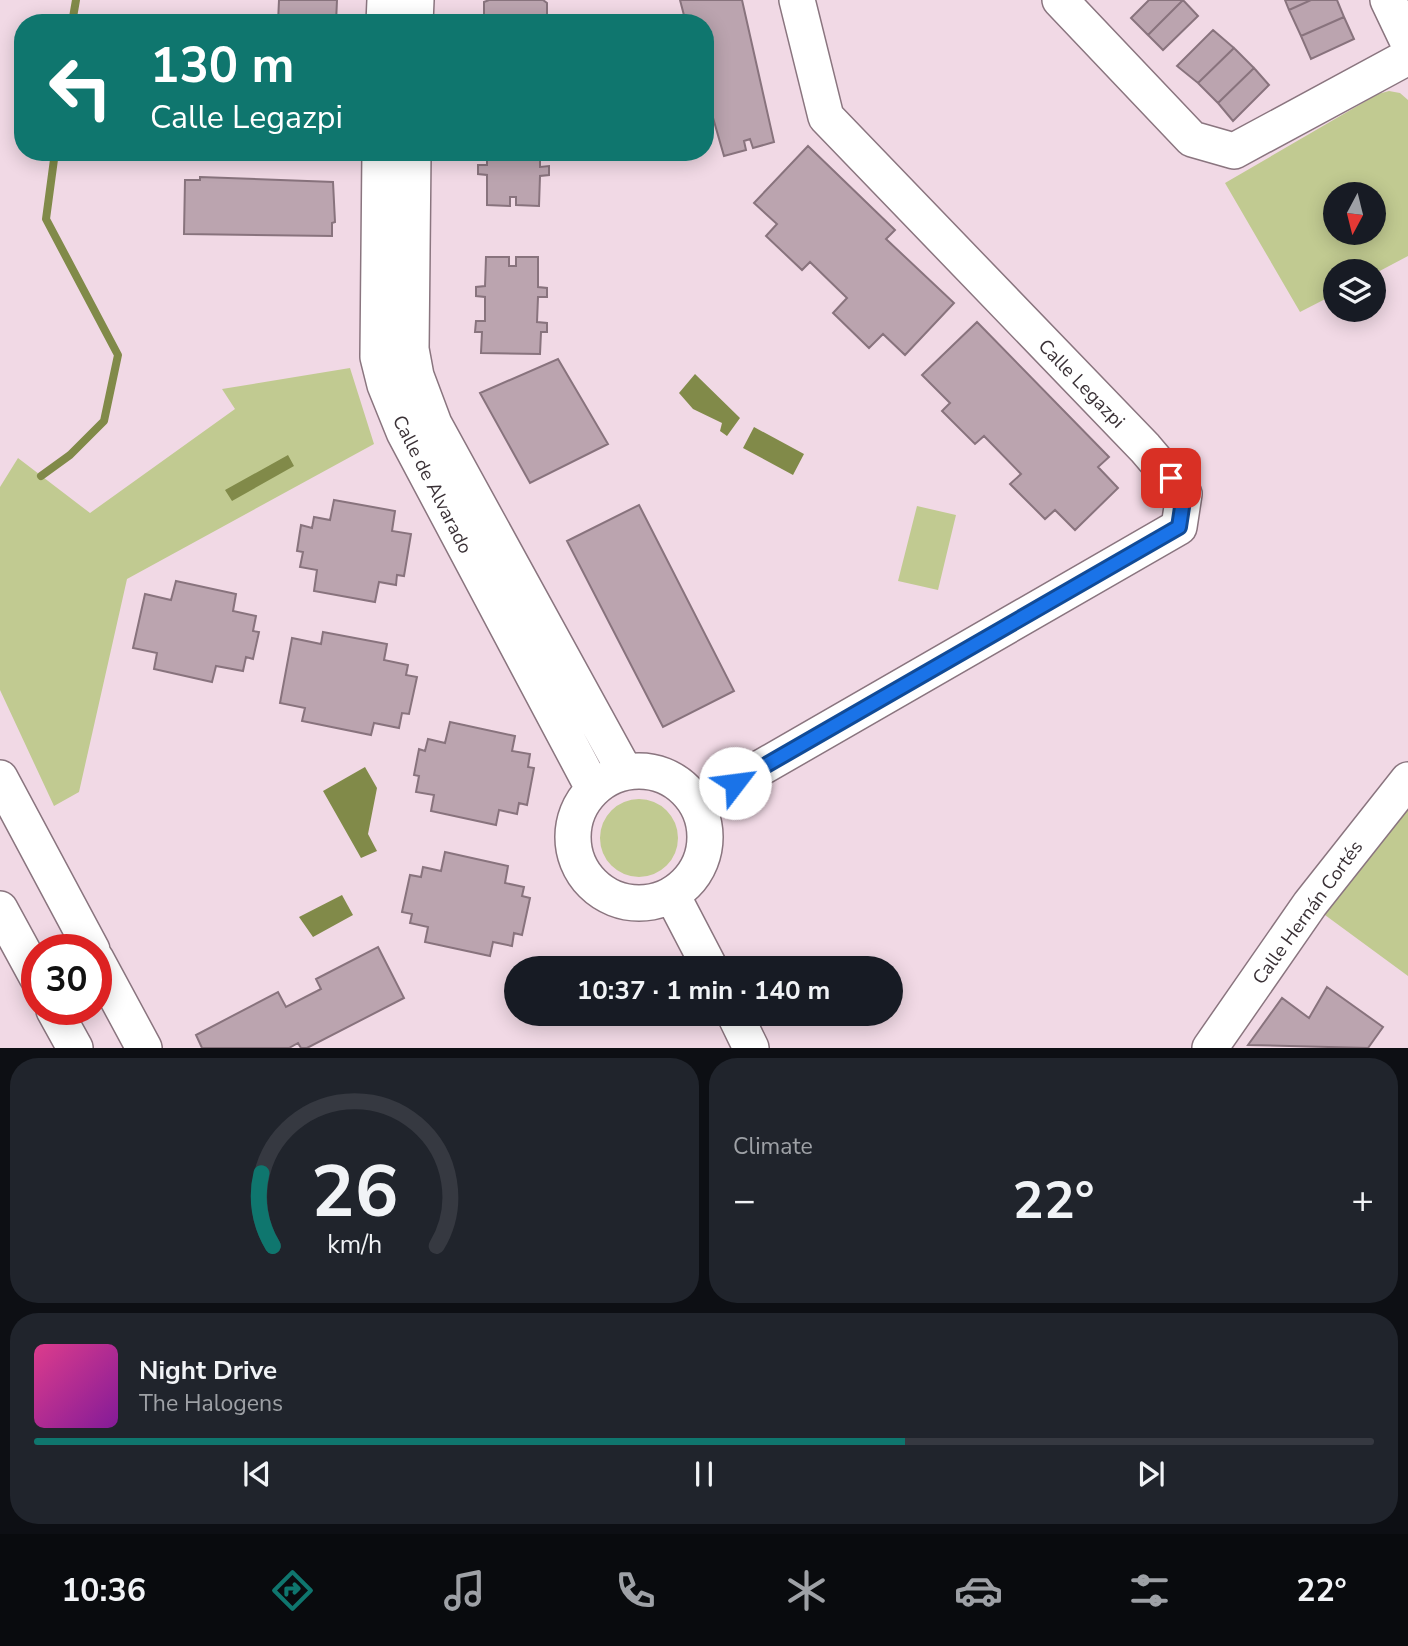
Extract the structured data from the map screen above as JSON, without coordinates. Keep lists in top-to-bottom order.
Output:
{
  "streets": {
    "street": ["Calle Legazpi", "Calle de Alvarado", "Calle Hernán Cortés"]
  },
  "crossings": [
    ["Calle Legazpi", "Calle de Alvarado"]
  ],
  "north": "bottom",
  "page": {
    "turn": ["130 m", "Calle Legazpi"],
    "limit": "30",
    "trip": "10:37 · 1 min · 140 m",
    "tile": "Climate",
    "heat": ["−", "22°", "+"],
    "song": ["Night Drive", "The Halogens"],
    "tabs": ["10:36", "22°"],
    "gauge": ["26", "km/h"]
  }
}
